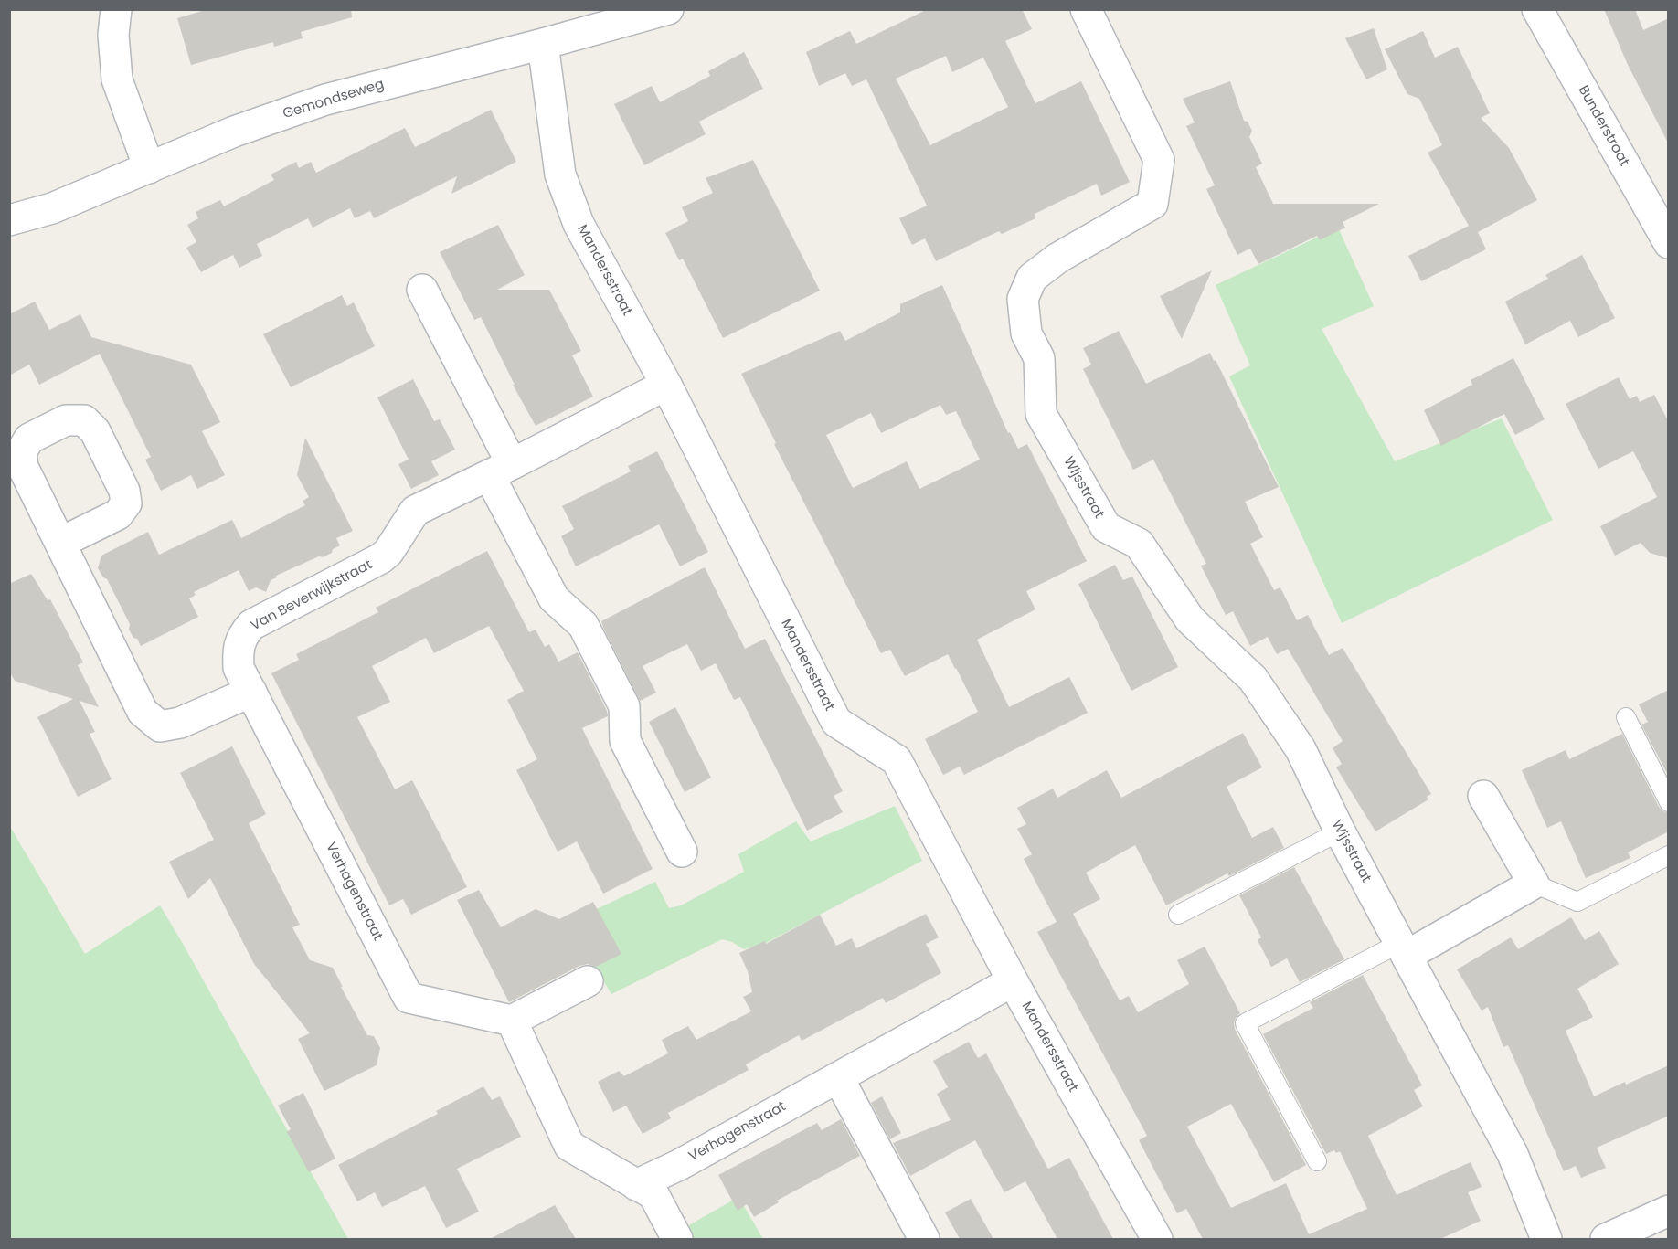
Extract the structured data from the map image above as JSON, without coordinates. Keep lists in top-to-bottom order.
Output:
{
  "streets": {
    "street": [
      "Gemondseweg",
      "Bunderstraat",
      "Mandersstraat",
      "Wijsstraat",
      "Van Beverwijkstraat",
      "Verhagenstraat"
    ]
  },
  "crossings": [
    ["Gemondseweg", "Mandersstraat"],
    ["Mandersstraat", "Van Beverwijkstraat"],
    ["Mandersstraat", "Verhagenstraat"],
    ["Van Beverwijkstraat", "Verhagenstraat"]
  ]
}
